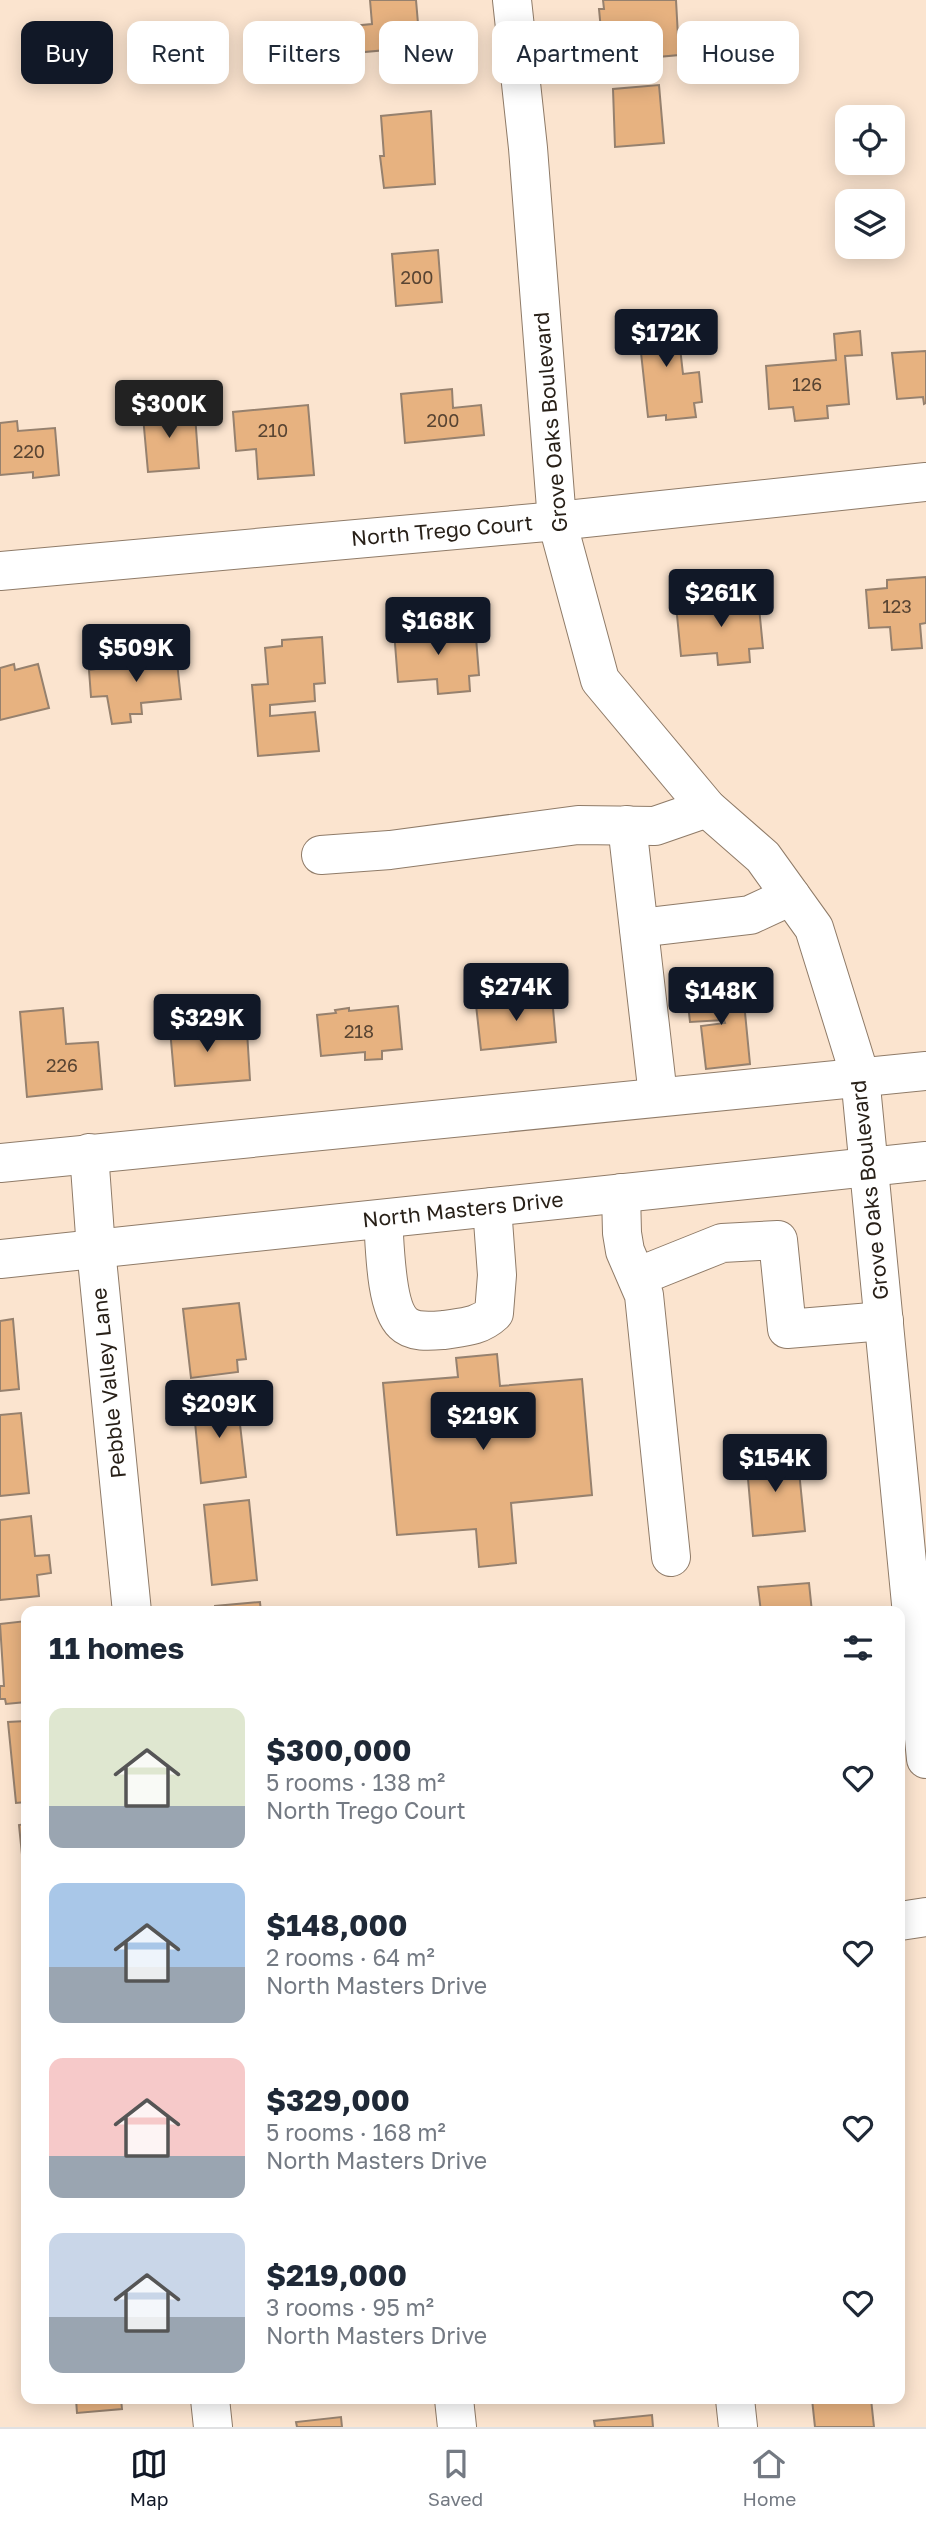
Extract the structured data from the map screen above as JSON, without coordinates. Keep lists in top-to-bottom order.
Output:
{
  "streets": {
    "street": [
      "Grove Oaks Boulevard",
      "North Trego Court",
      "North Masters Drive",
      "Pebble Valley Lane"
    ]
  },
  "crossings": [
    ["Grove Oaks Boulevard", "North Trego Court"],
    ["Grove Oaks Boulevard", "North Masters Drive"],
    ["North Masters Drive", "Pebble Valley Lane"]
  ],
  "house_numbers": [
    "200",
    "126",
    "200",
    "210",
    "220",
    "123",
    "218",
    "226"
  ],
  "page": {
    "chip": [
      "Buy",
      "Rent",
      "Filters",
      "New",
      "Apartment",
      "House"
    ],
    "price": [
      "$172K",
      "$300K",
      "$261K",
      "$168K",
      "$509K",
      "$274K",
      "$148K",
      "$329K",
      "$209K",
      "$219K",
      "$154K"
    ],
    "heading": "11 homes",
    "list": [
      {
        "name": "$300,000",
        "note": "5 rooms · 138 m² · North Trego Court"
      },
      {
        "name": "$148,000",
        "note": "2 rooms · 64 m² · North Masters Drive"
      },
      {
        "name": "$329,000",
        "note": "5 rooms · 168 m² · North Masters Drive"
      },
      {
        "name": "$219,000",
        "note": "3 rooms · 95 m² · North Masters Drive"
      }
    ],
    "tabs": ["Map", "Saved", "Home"]
  }
}
